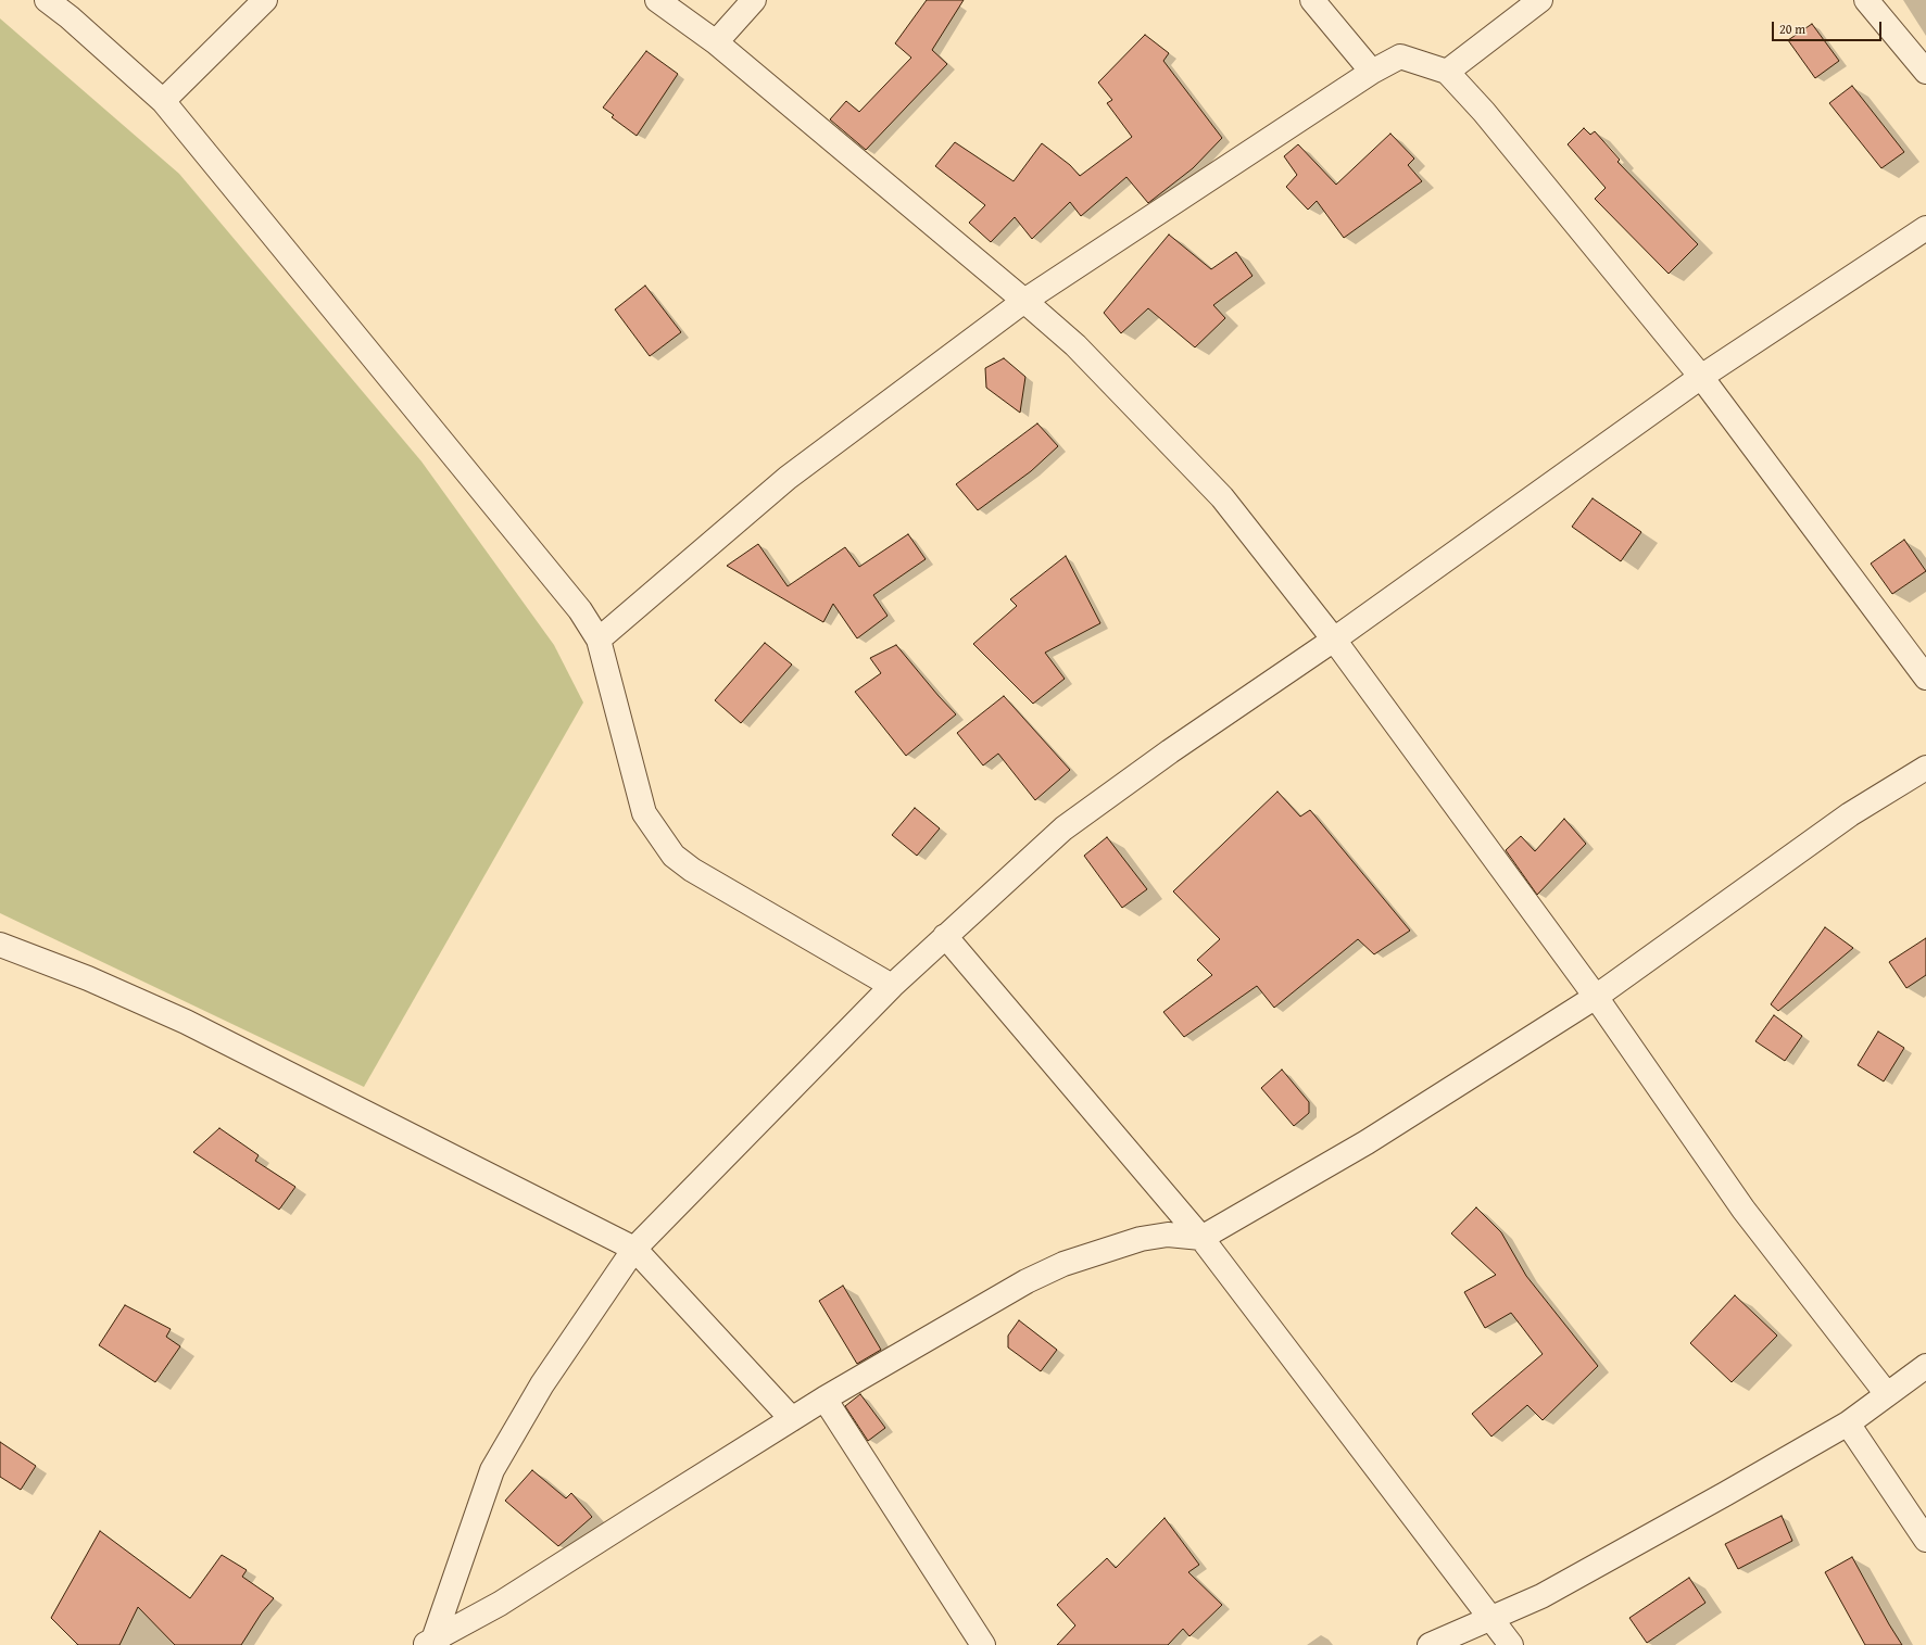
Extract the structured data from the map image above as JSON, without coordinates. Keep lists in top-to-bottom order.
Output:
{
  "scale_bar": "20 m"
}
